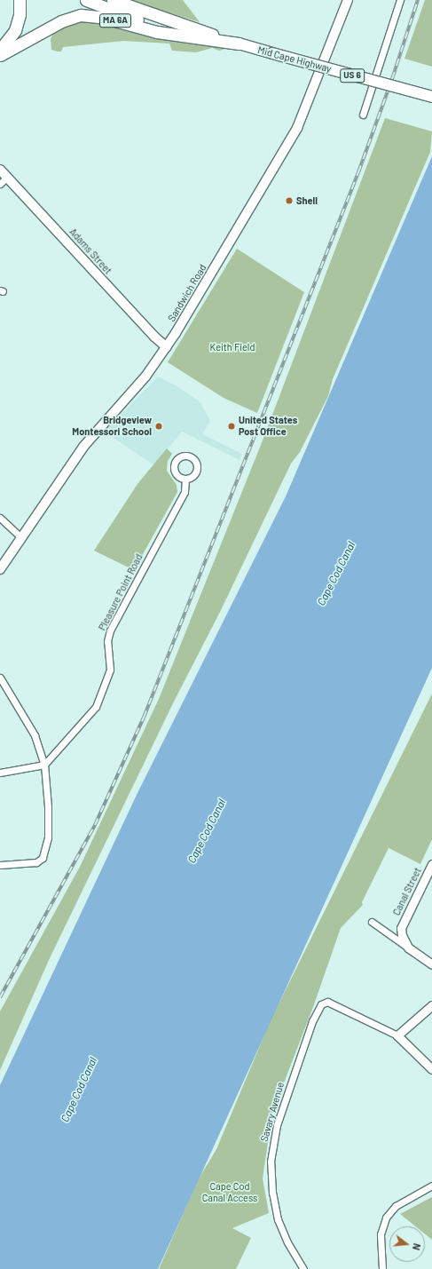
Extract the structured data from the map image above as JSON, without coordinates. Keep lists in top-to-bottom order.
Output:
{
  "streets": {
    "highway": ["MA 6A", "Mid Cape Highway", "US 6"],
    "main road": ["Adams Street", "Sandwich Road"],
    "street": ["Pleasure Point Road", "Canal Street", "Savary Avenue"]
  },
  "crossings": [
    ["MA 6A", "Mid Cape Highway"],
    ["Adams Street", "Sandwich Road"]
  ],
  "water": ["Cape Cod Canal"],
  "parks": ["Keith Field", "Cape Cod Canal Access"],
  "places": ["Shell", "Bridgeview Montessori School", "United States Post Office"],
  "north": "right"
}
